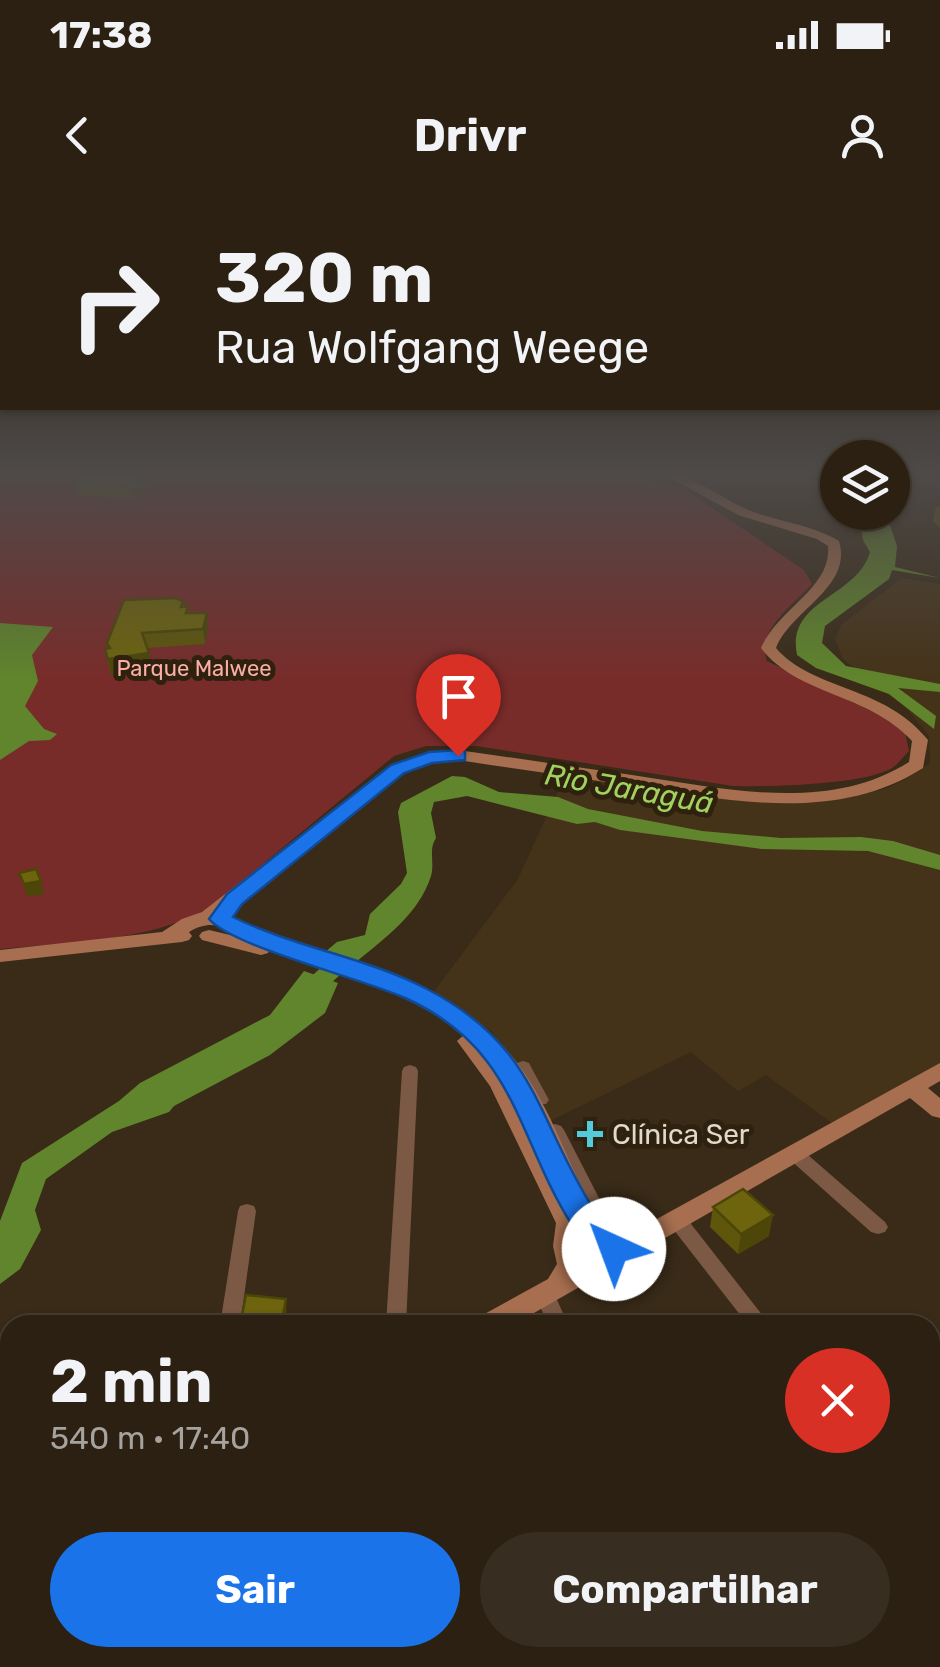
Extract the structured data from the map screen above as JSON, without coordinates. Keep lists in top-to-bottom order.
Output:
{
  "water": ["Rio Jaraguá"],
  "parks": ["Parque Malwee"],
  "places": {
    "health": ["Clínica Ser"]
  },
  "page": {
    "status": "17:38",
    "header": "Drivr",
    "turn": ["320 m", "Rua Wolfgang Weege"],
    "heading": ["2 min", "540 m · 17:40"],
    "buttons": ["Sair", "Compartilhar"]
  }
}
